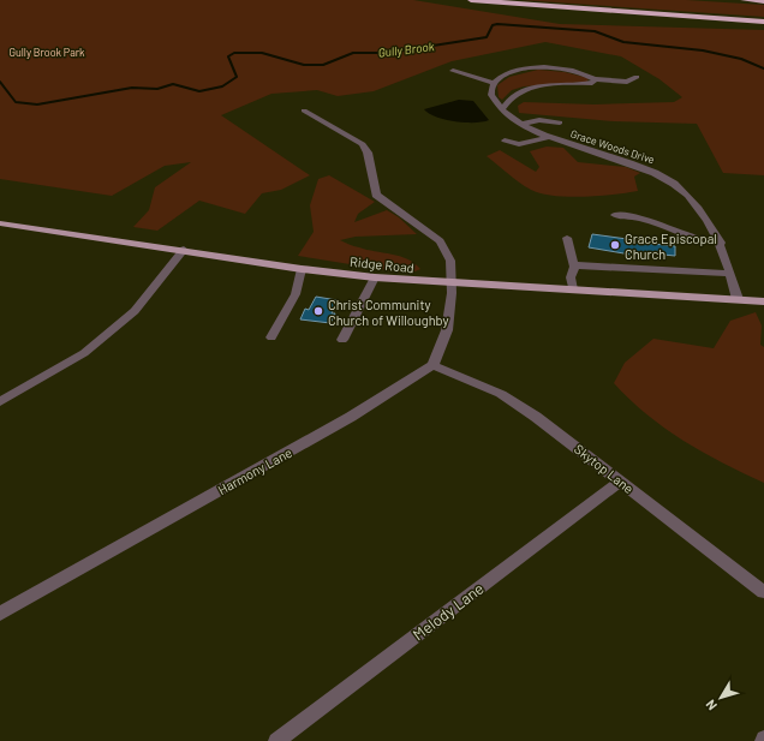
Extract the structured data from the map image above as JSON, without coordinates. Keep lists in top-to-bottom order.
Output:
{
  "streets": {
    "main road": ["Ridge Road"],
    "street": [
      "Grace Woods Drive",
      "Skytop Lane",
      "Harmony Lane",
      "Melody Lane"
    ]
  },
  "crossings": [
    ["Grace Woods Drive", "Ridge Road"],
    ["Skytop Lane", "Harmony Lane"],
    ["Skytop Lane", "Melody Lane"]
  ],
  "water": ["Gully Brook"],
  "parks": ["Gully Brook Park"],
  "places": ["Grace Episcopal Church", "Christ Community Church of Willoughby"],
  "north": "bottom left"
}
